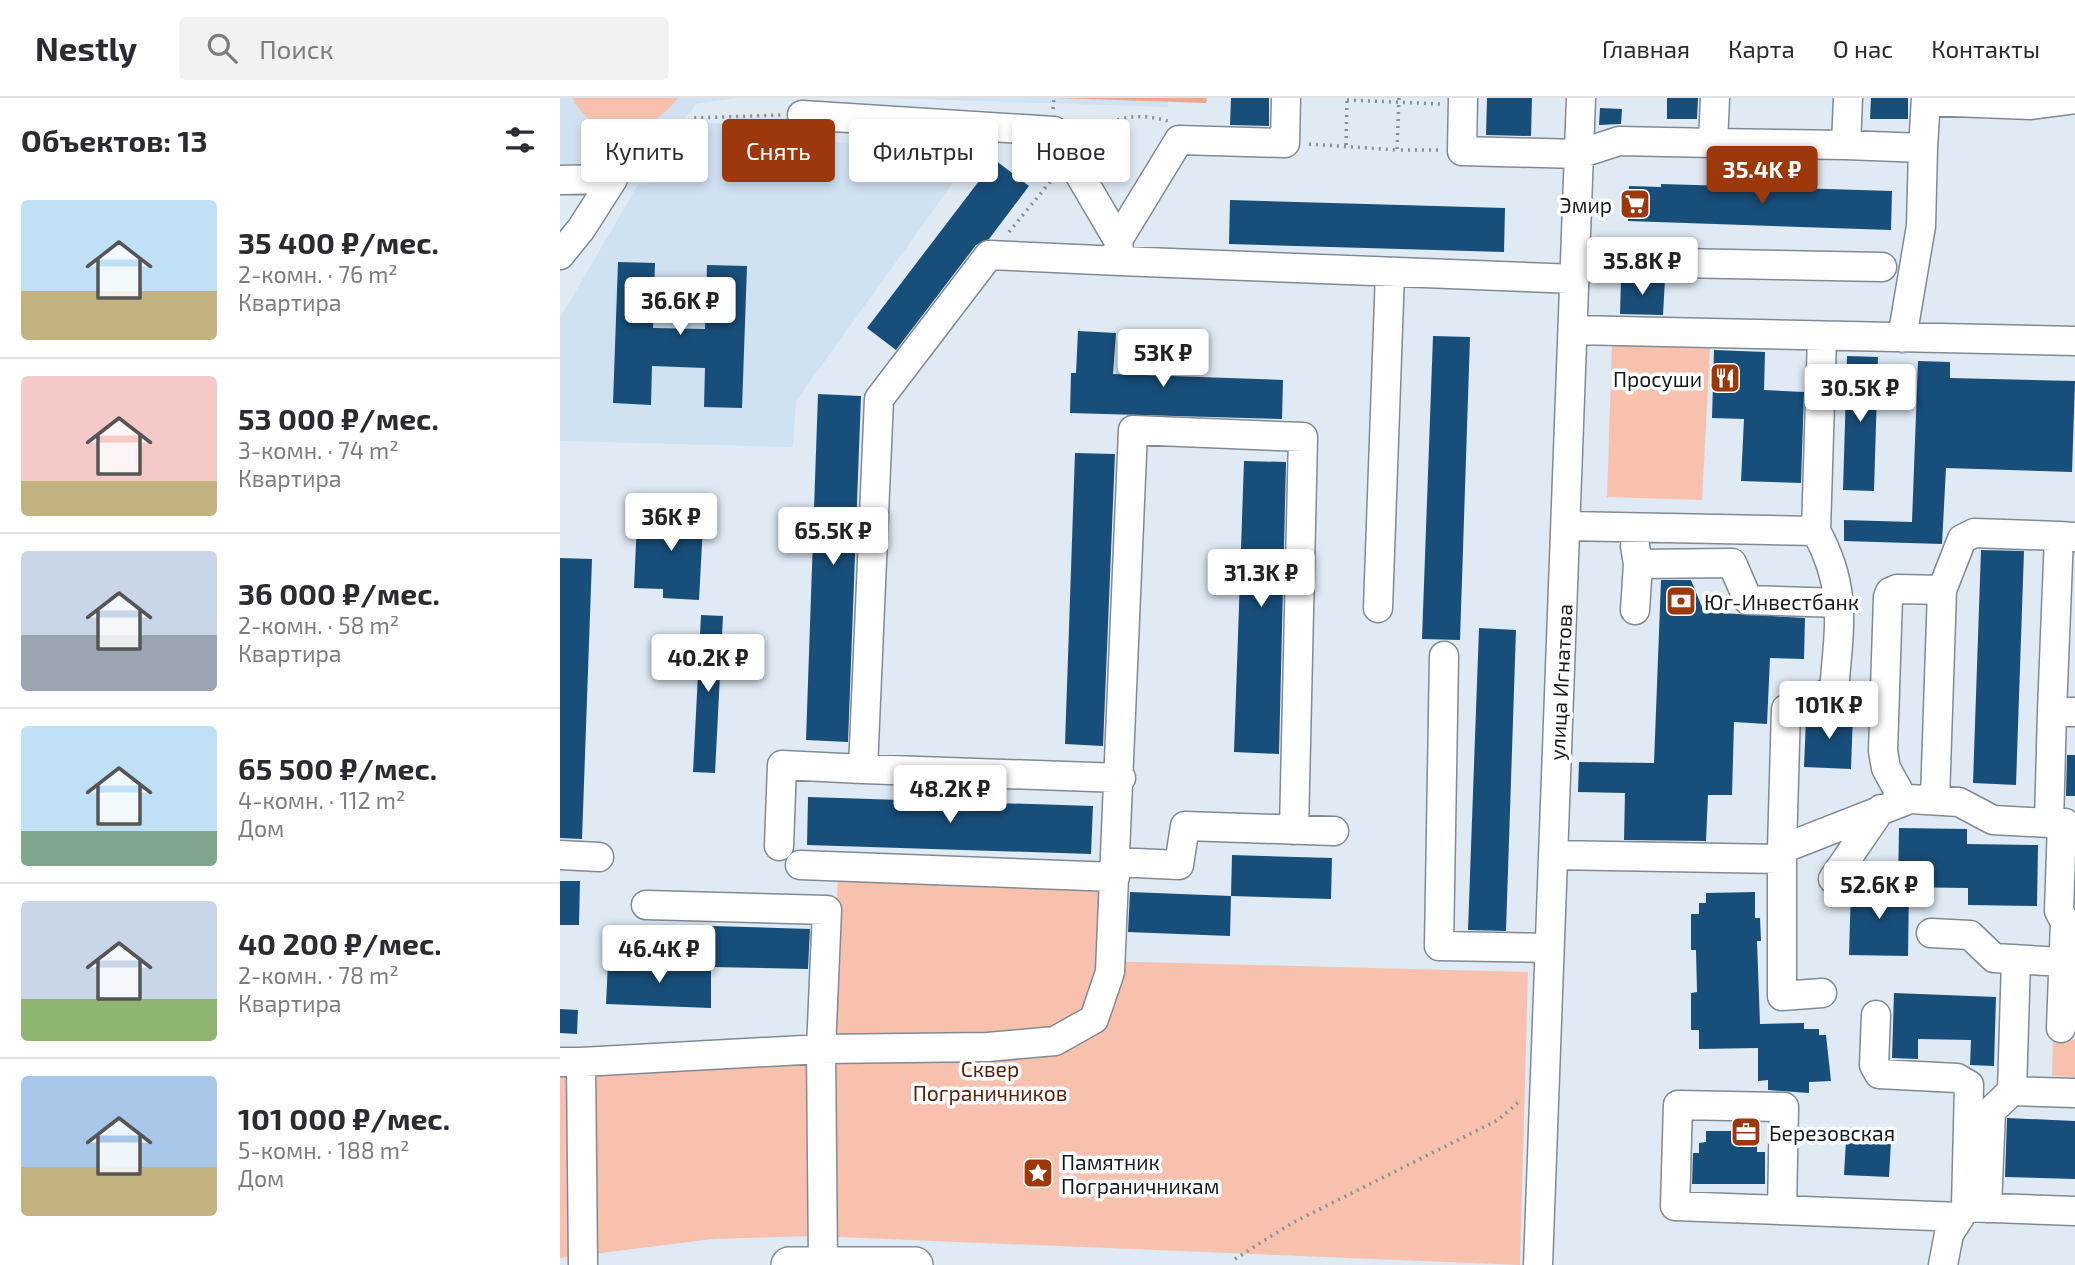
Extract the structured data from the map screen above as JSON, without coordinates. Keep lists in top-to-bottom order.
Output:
{
  "streets": {
    "street": ["улица Игнатова"]
  },
  "parks": ["Сквер Пограничников"],
  "places": {
    "supermarket": ["Эмир"],
    "restaurant": ["Просуши"],
    "bank": ["Юг-Инвестбанк"],
    "office": ["Березовская"],
    "place": ["Памятник Пограничникам"]
  },
  "page": {
    "header": "Nestly",
    "search": "Поиск",
    "nav": [
      "Главная",
      "Карта",
      "О нас",
      "Контакты"
    ],
    "heading": "Объектов: 13",
    "chip": [
      "Купить",
      "Снять",
      "Фильтры",
      "Новое"
    ],
    "price": [
      "35.4K ₽",
      "35.8K ₽",
      "36.6K ₽",
      "53K ₽",
      "30.5K ₽",
      "36K ₽",
      "65.5K ₽",
      "31.3K ₽",
      "40.2K ₽",
      "101K ₽",
      "48.2K ₽",
      "52.6K ₽",
      "46.4K ₽"
    ],
    "list": [
      {
        "name": "35 400 ₽/мес.",
        "note": "2-комн. · 76 m² · Квартира"
      },
      {
        "name": "53 000 ₽/мес.",
        "note": "3-комн. · 74 m² · Квартира"
      },
      {
        "name": "36 000 ₽/мес.",
        "note": "2-комн. · 58 m² · Квартира"
      },
      {
        "name": "65 500 ₽/мес.",
        "note": "4-комн. · 112 m² · Дом"
      },
      {
        "name": "40 200 ₽/мес.",
        "note": "2-комн. · 78 m² · Квартира"
      },
      {
        "name": "101 000 ₽/мес.",
        "note": "5-комн. · 188 m² · Дом"
      }
    ]
  }
}
